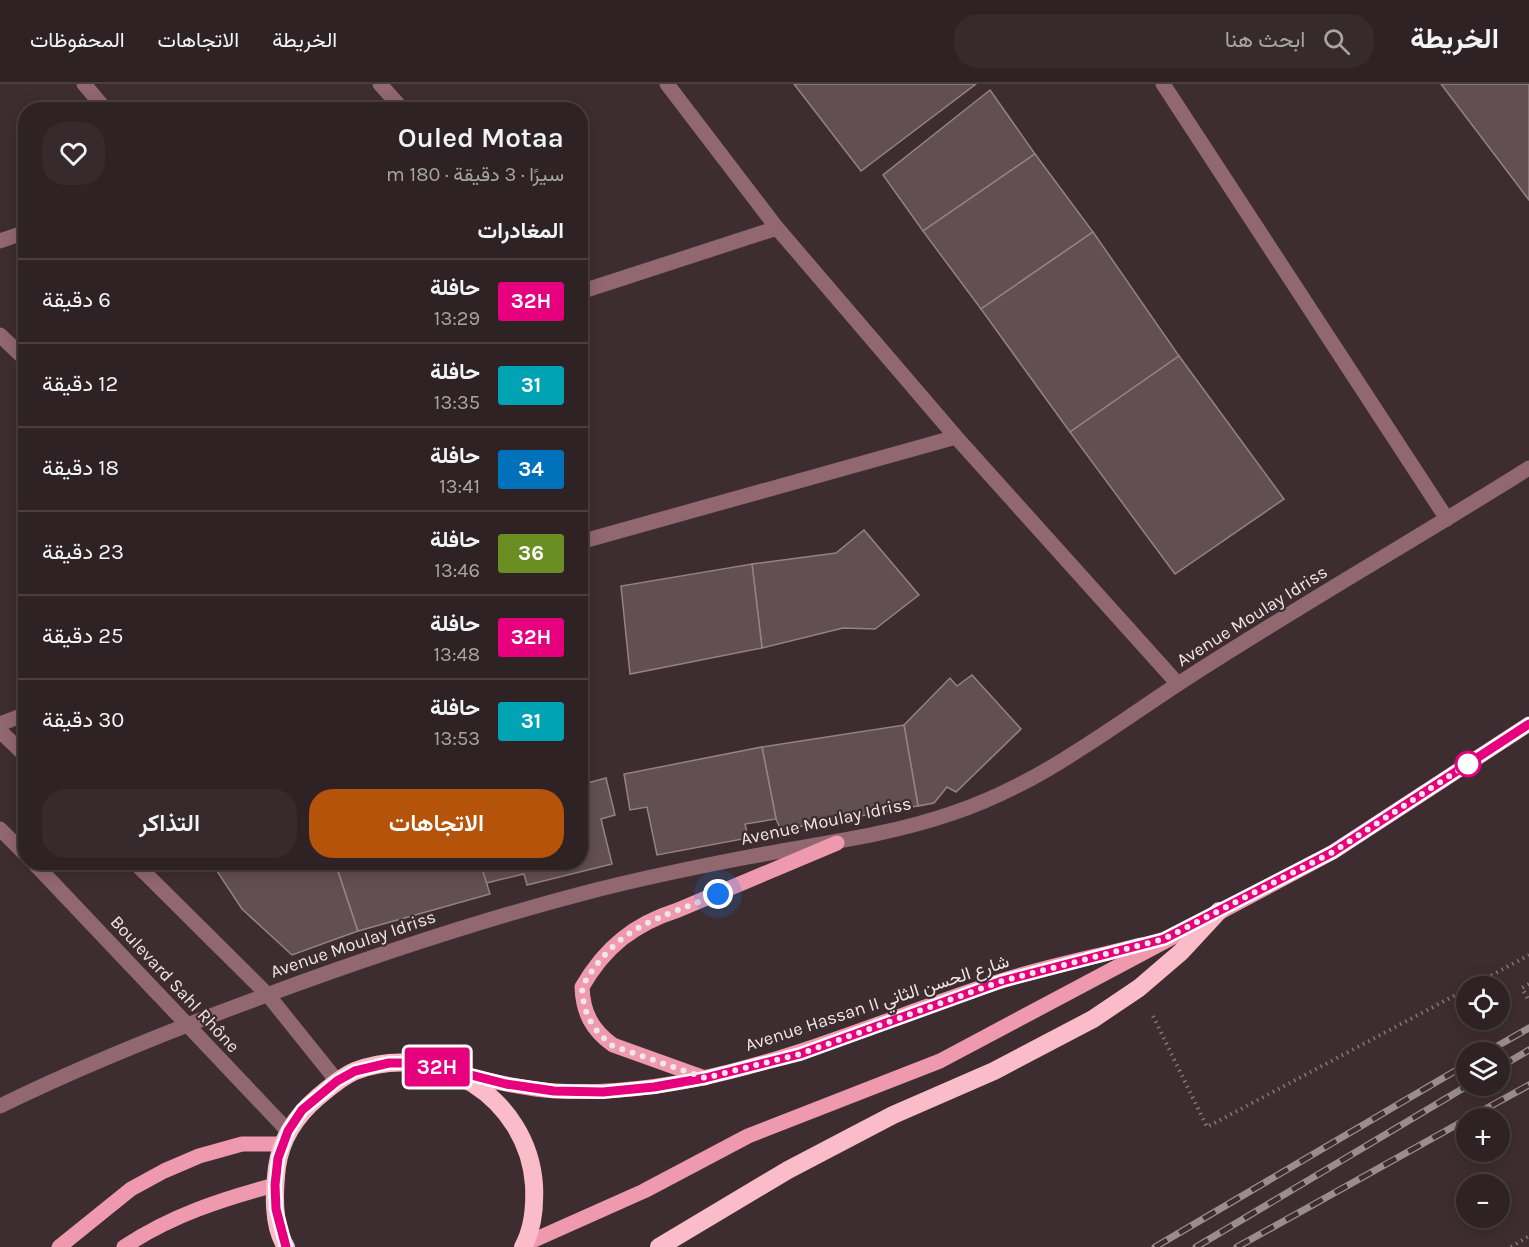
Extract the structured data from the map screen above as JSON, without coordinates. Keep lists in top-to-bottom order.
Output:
{
  "streets": {
    "main road": ["Avenue Hassan II شارع الحسن الثاني"],
    "street": ["Avenue Moulay Idriss", "Boulevard Sahl Rhône"]
  },
  "crossings": [
    ["Avenue Moulay Idriss", "Boulevard Sahl Rhône"]
  ],
  "lines": ["bus line 32H"],
  "page": {
    "header": "الخريطة",
    "search": "ابحث هنا",
    "nav": ["الخريطة", "الاتجاهات", "المحفوظات"],
    "on_map": "32H",
    "heading": [
      ["Ouled Motaa", "سيرًا · 3 دقيقة · 180 m"],
      "المغادرات"
    ],
    "list": [
      {
        "mark": "32H",
        "name": "حافلة",
        "note": "13:29",
        "value": "6 دقيقة"
      },
      {
        "mark": "31",
        "name": "حافلة",
        "note": "13:35",
        "value": "12 دقيقة"
      },
      {
        "mark": "34",
        "name": "حافلة",
        "note": "13:41",
        "value": "18 دقيقة"
      },
      {
        "mark": "36",
        "name": "حافلة",
        "note": "13:46",
        "value": "23 دقيقة"
      },
      {
        "mark": "32H",
        "name": "حافلة",
        "note": "13:48",
        "value": "25 دقيقة"
      },
      {
        "mark": "31",
        "name": "حافلة",
        "note": "13:53",
        "value": "30 دقيقة"
      }
    ],
    "buttons": ["الاتجاهات", "التذاكر"],
    "map_buttons": ["+", "−"]
  }
}
